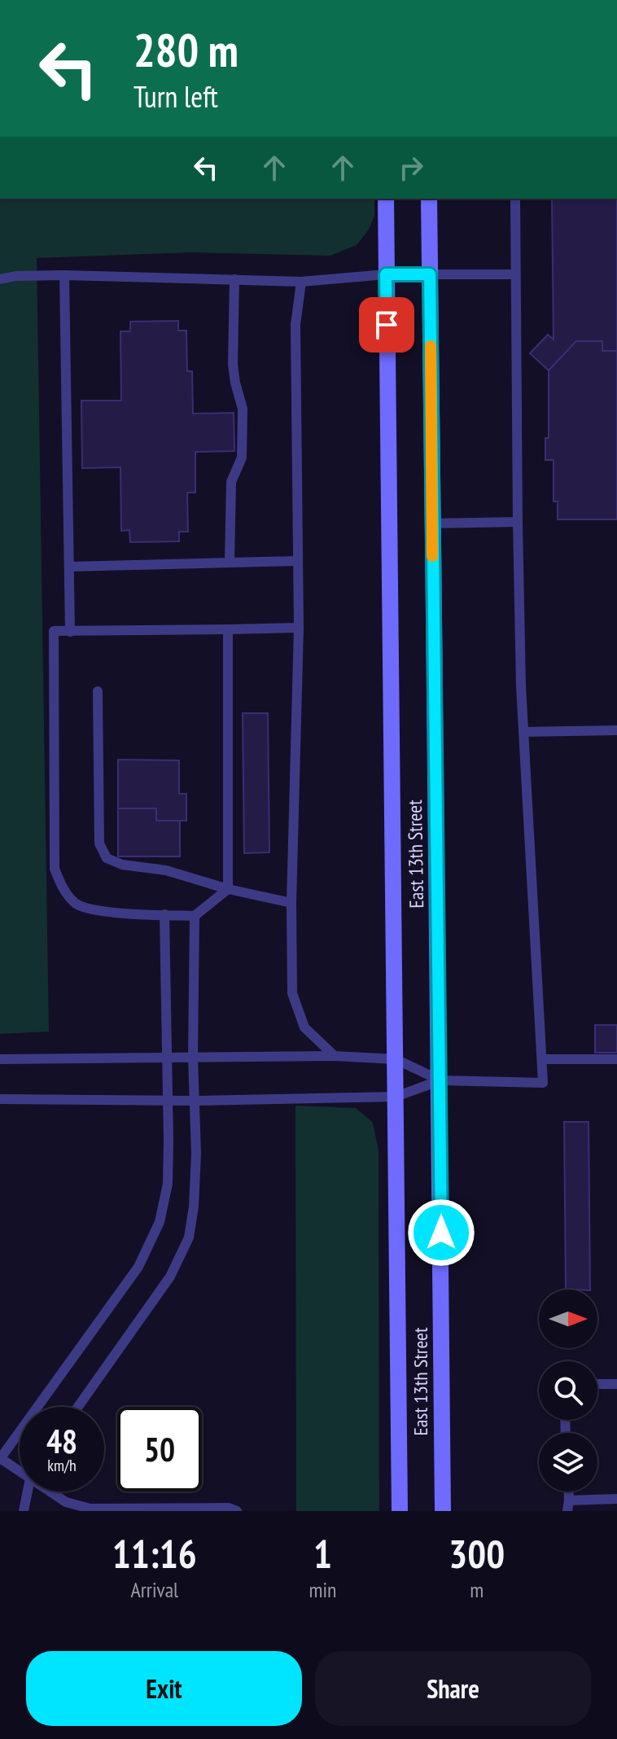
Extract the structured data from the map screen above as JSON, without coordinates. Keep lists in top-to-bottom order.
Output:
{
  "streets": {
    "main road": ["East 13th Street"]
  },
  "north": "right",
  "page": {
    "turn": ["280 m", "Turn left"],
    "speed": "48 km/h",
    "limit": "50",
    "eta": [
      "11:16",
      "Arrival",
      "1",
      "min",
      "300",
      "m"
    ],
    "buttons": ["Exit", "Share"]
  }
}
